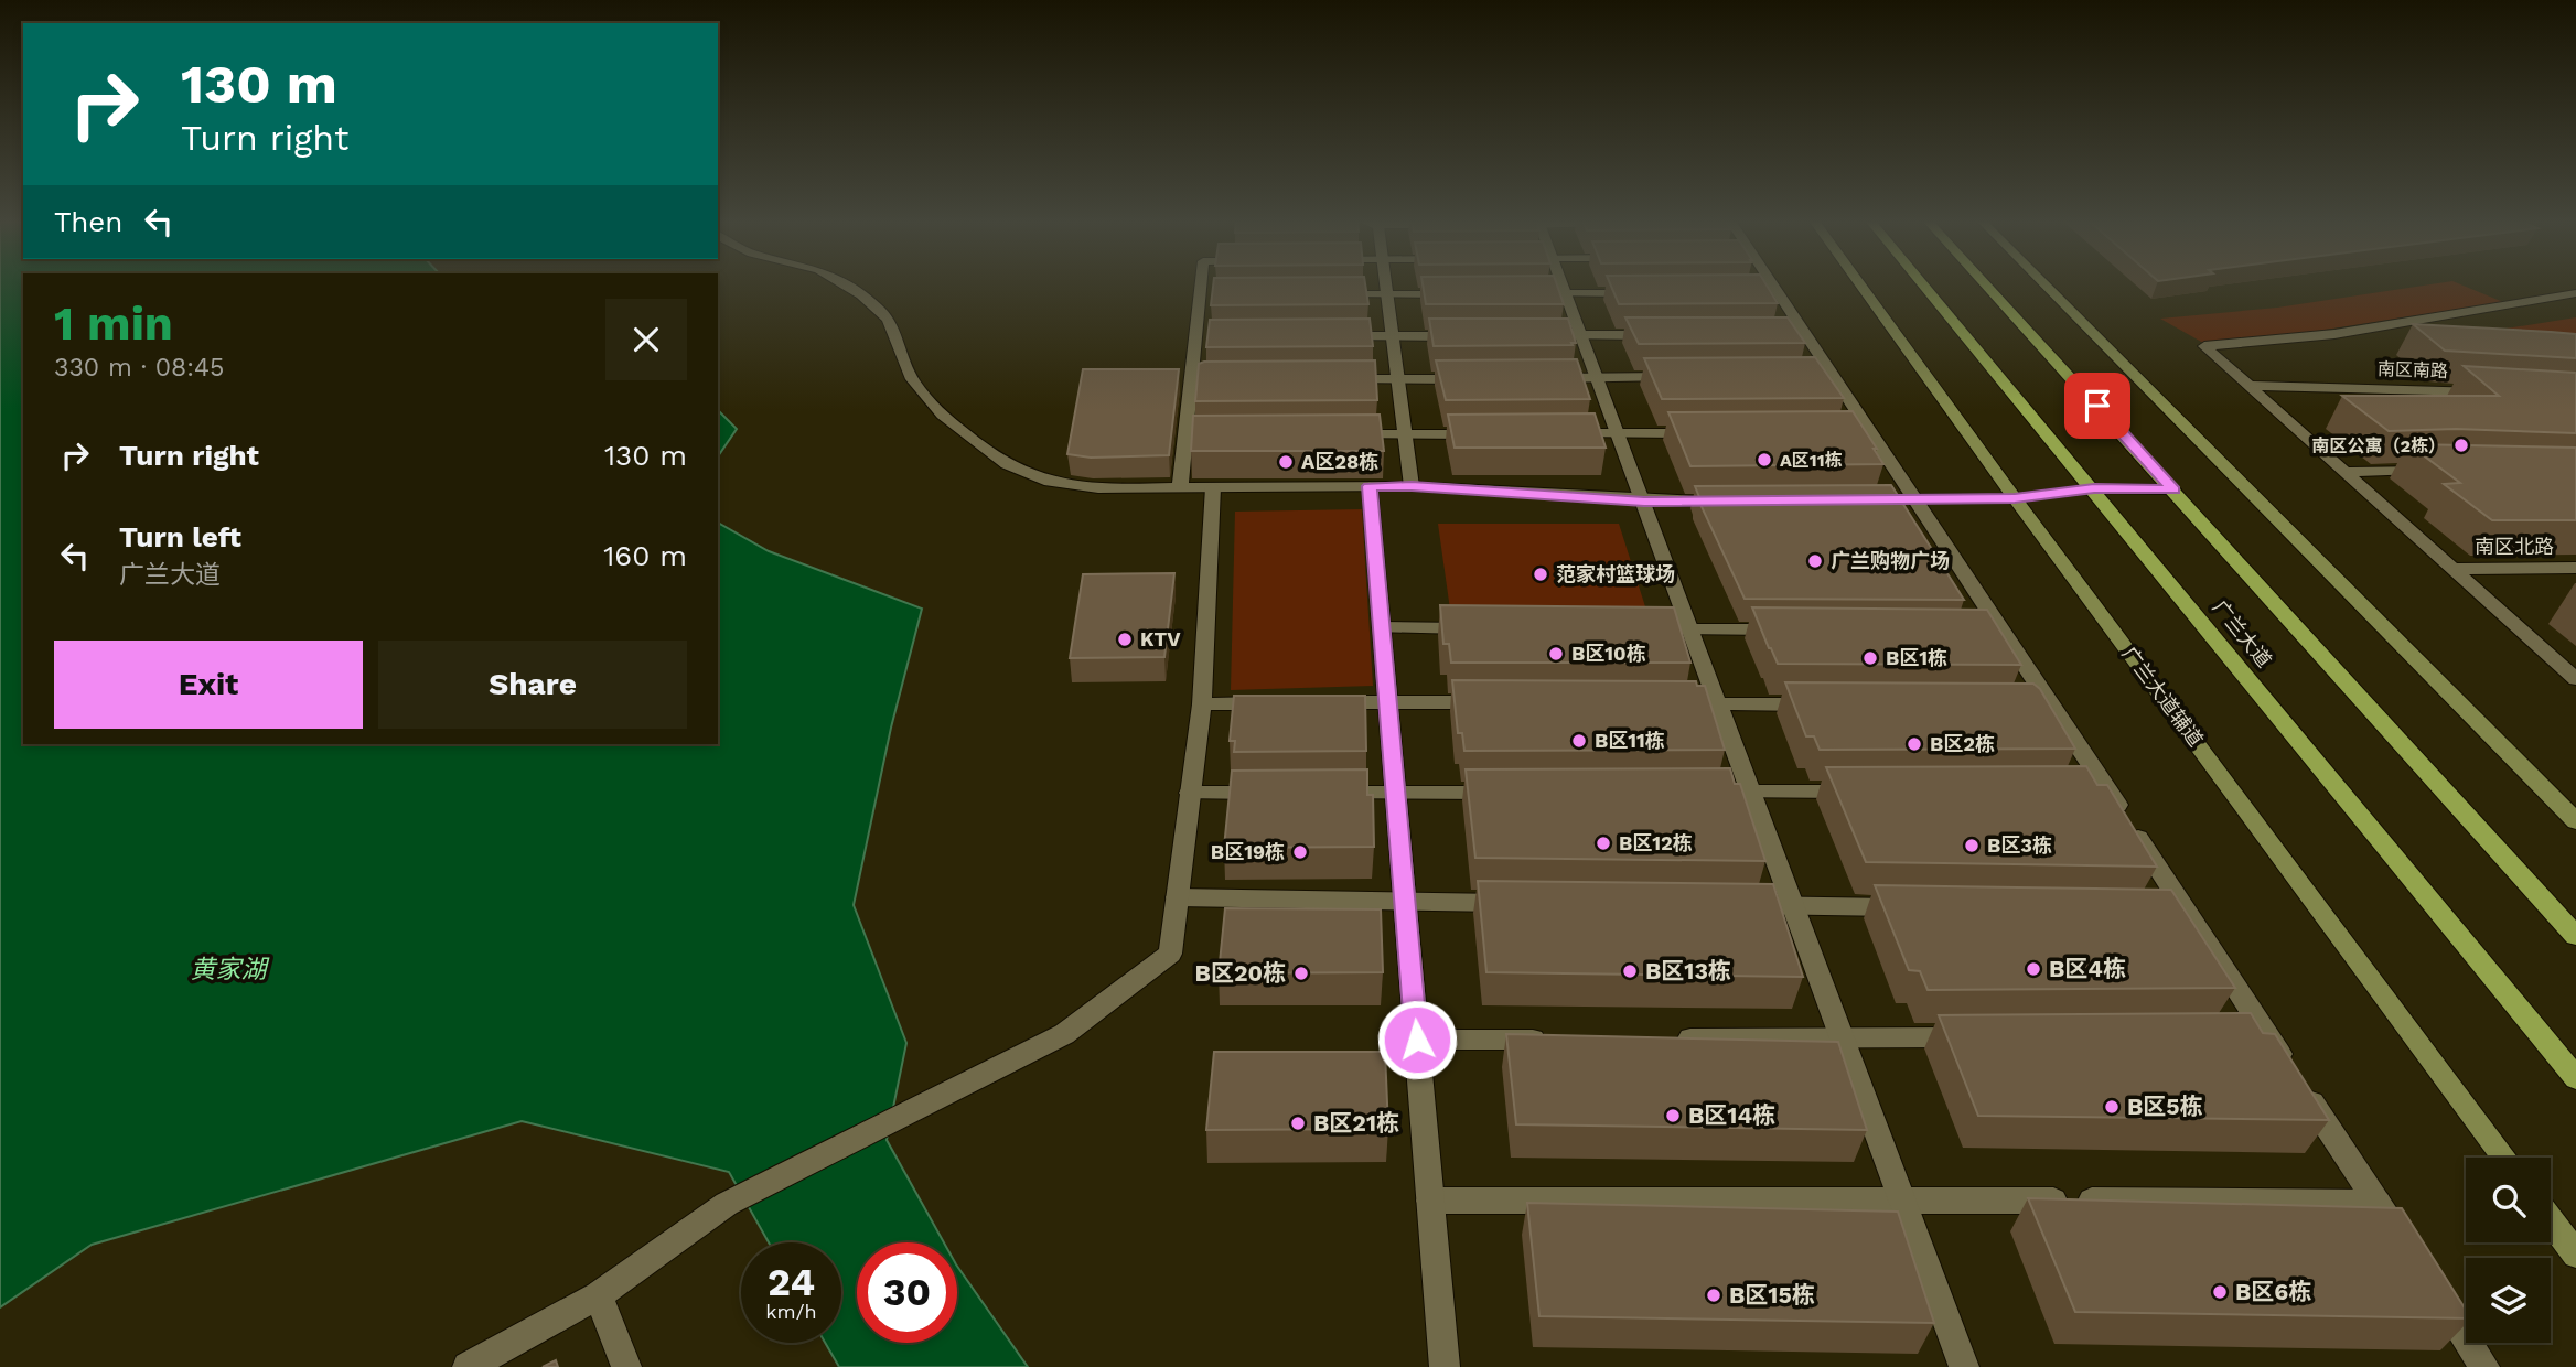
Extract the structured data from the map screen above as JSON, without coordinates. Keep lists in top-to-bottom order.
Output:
{
  "streets": {
    "main road": ["广兰大道", "广兰大道辅道"],
    "street": ["南区南路", "南区北路"]
  },
  "water": ["黄家湖"],
  "places": [
    "南区公寓（2栋）",
    "A区11栋",
    "A区28栋",
    "广兰购物广场",
    "范家村篮球场",
    "KTV",
    "B区10栋",
    "B区1栋",
    "B区11栋",
    "B区2栋",
    "B区12栋",
    "B区3栋",
    "B区19栋",
    "B区4栋",
    "B区13栋",
    "B区20栋",
    "B区5栋",
    "B区14栋",
    "B区21栋",
    "B区6栋",
    "B区15栋"
  ],
  "page": {
    "turn": ["130 m", "Turn right"],
    "then": "Then",
    "heading": ["1 min", "330 m · 08:45"],
    "list": [
      {
        "name": "Turn right",
        "value": "130 m"
      },
      {
        "name": "Turn left",
        "note": "广兰大道",
        "value": "160 m"
      }
    ],
    "buttons": ["Exit", "Share"],
    "speed": "24 km/h",
    "limit": "30"
  }
}
